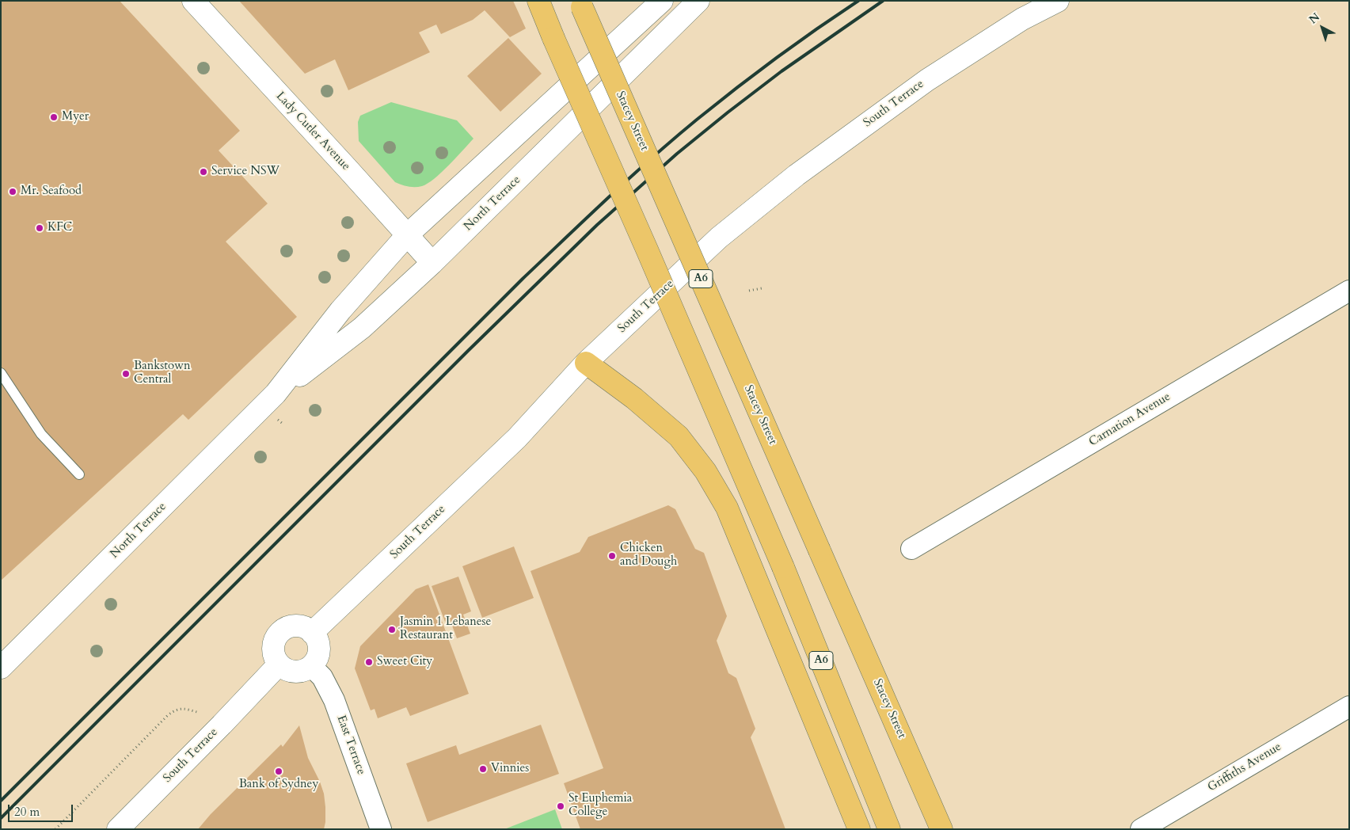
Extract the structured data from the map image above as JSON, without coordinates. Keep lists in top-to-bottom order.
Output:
{
  "streets": {
    "highway": ["Stacey Street", "A6"],
    "street": [
      "South Terrace",
      "Lady Cutler Avenue",
      "North Terrace",
      "Carnation Avenue",
      "East Terrace",
      "Griffiths Avenue"
    ]
  },
  "crossings": [
    ["South Terrace", "East Terrace"],
    ["Lady Cutler Avenue", "North Terrace"]
  ],
  "places": [
    "Myer",
    "Service NSW",
    "Mr. Seafood",
    "KFC",
    "Bankstown Central",
    "Chicken and Dough",
    "Jasmin 1 Lebanese Restaurant",
    "Sweet City",
    "Vinnies",
    "Bank of Sydney",
    "St Euphemia College"
  ],
  "scale_bar": "20 m",
  "north": "top left"
}
